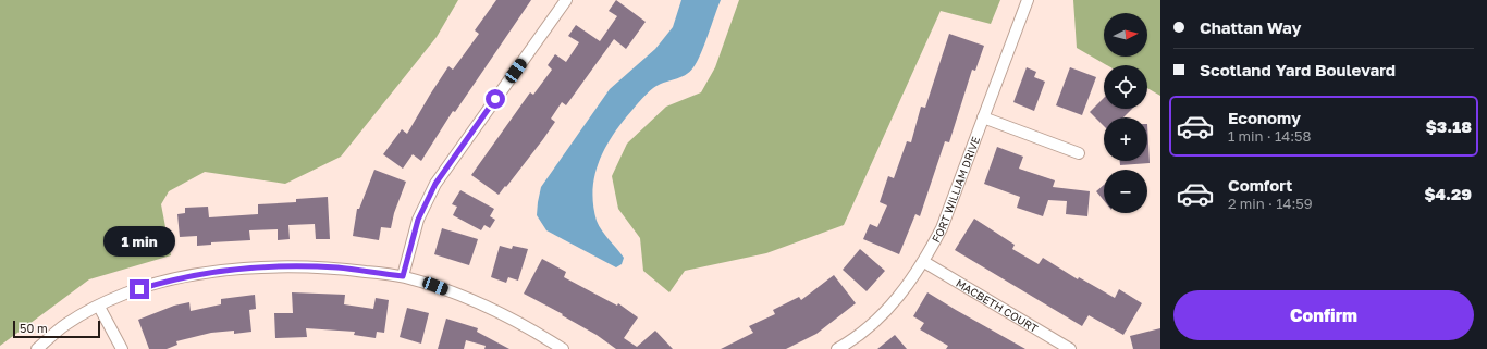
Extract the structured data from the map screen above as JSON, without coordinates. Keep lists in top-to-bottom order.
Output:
{
  "streets": {
    "street": ["FORT WILLIAM DRIVE", "MACBETH COURT"]
  },
  "crossings": [
    ["FORT WILLIAM DRIVE", "MACBETH COURT"]
  ],
  "scale_bar": "50 m",
  "north": "right",
  "page": {
    "banner": ["Chattan Way", "Scotland Yard Boulevard"],
    "map_buttons": ["+", "−"],
    "list": [
      {
        "name": "Economy",
        "note": "1 min · 14:58",
        "value": "$3.18"
      },
      {
        "name": "Comfort",
        "note": "2 min · 14:59",
        "value": "$4.29"
      }
    ],
    "bubble": "1 min",
    "buttons": "Confirm",
    "scale": "50 m"
  }
}
